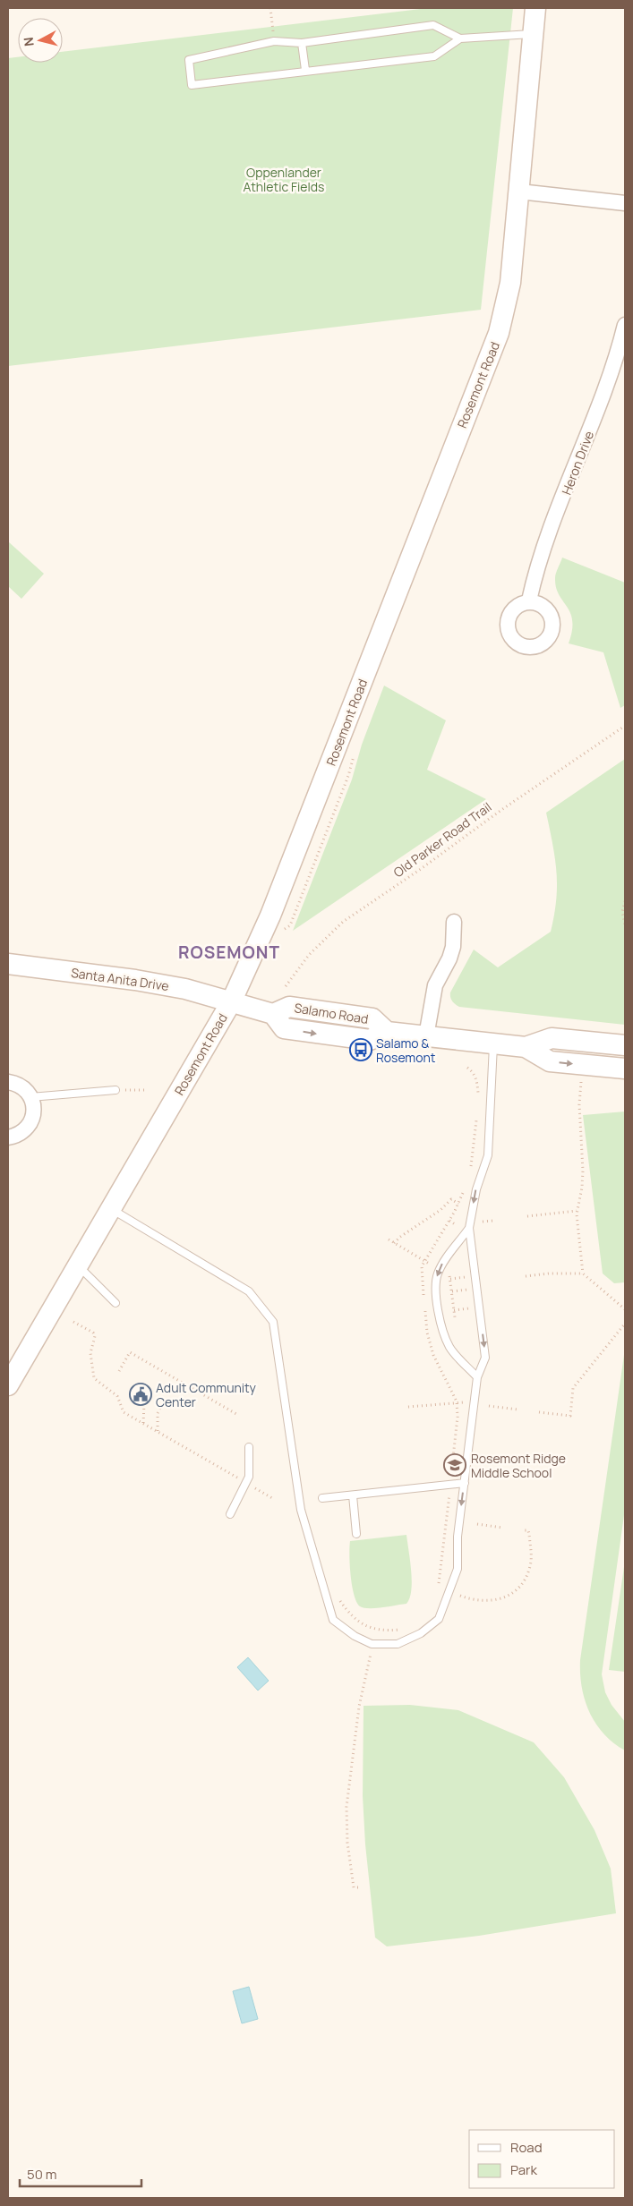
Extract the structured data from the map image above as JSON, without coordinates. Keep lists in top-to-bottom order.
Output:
{
  "streets": {
    "main road": ["Rosemont Road", "Santa Anita Drive", "Salamo Road"],
    "street": ["Heron Drive"],
    "path": ["Old Parker Road Trail"]
  },
  "crossings": [
    ["Rosemont Road", "Santa Anita Drive"],
    ["Rosemont Road", "Salamo Road"],
    ["Santa Anita Drive", "Salamo Road"]
  ],
  "districts": ["ROSEMONT"],
  "parks": ["Oppenlander Athletic Fields"],
  "places": {
    "bus stop": ["Salamo & Rosemont"],
    "public building": ["Adult Community Center"],
    "school or university": ["Rosemont Ridge Middle School"]
  },
  "legend": ["Road", "Park"],
  "scale_bar": "50 m",
  "north": "left"
}
